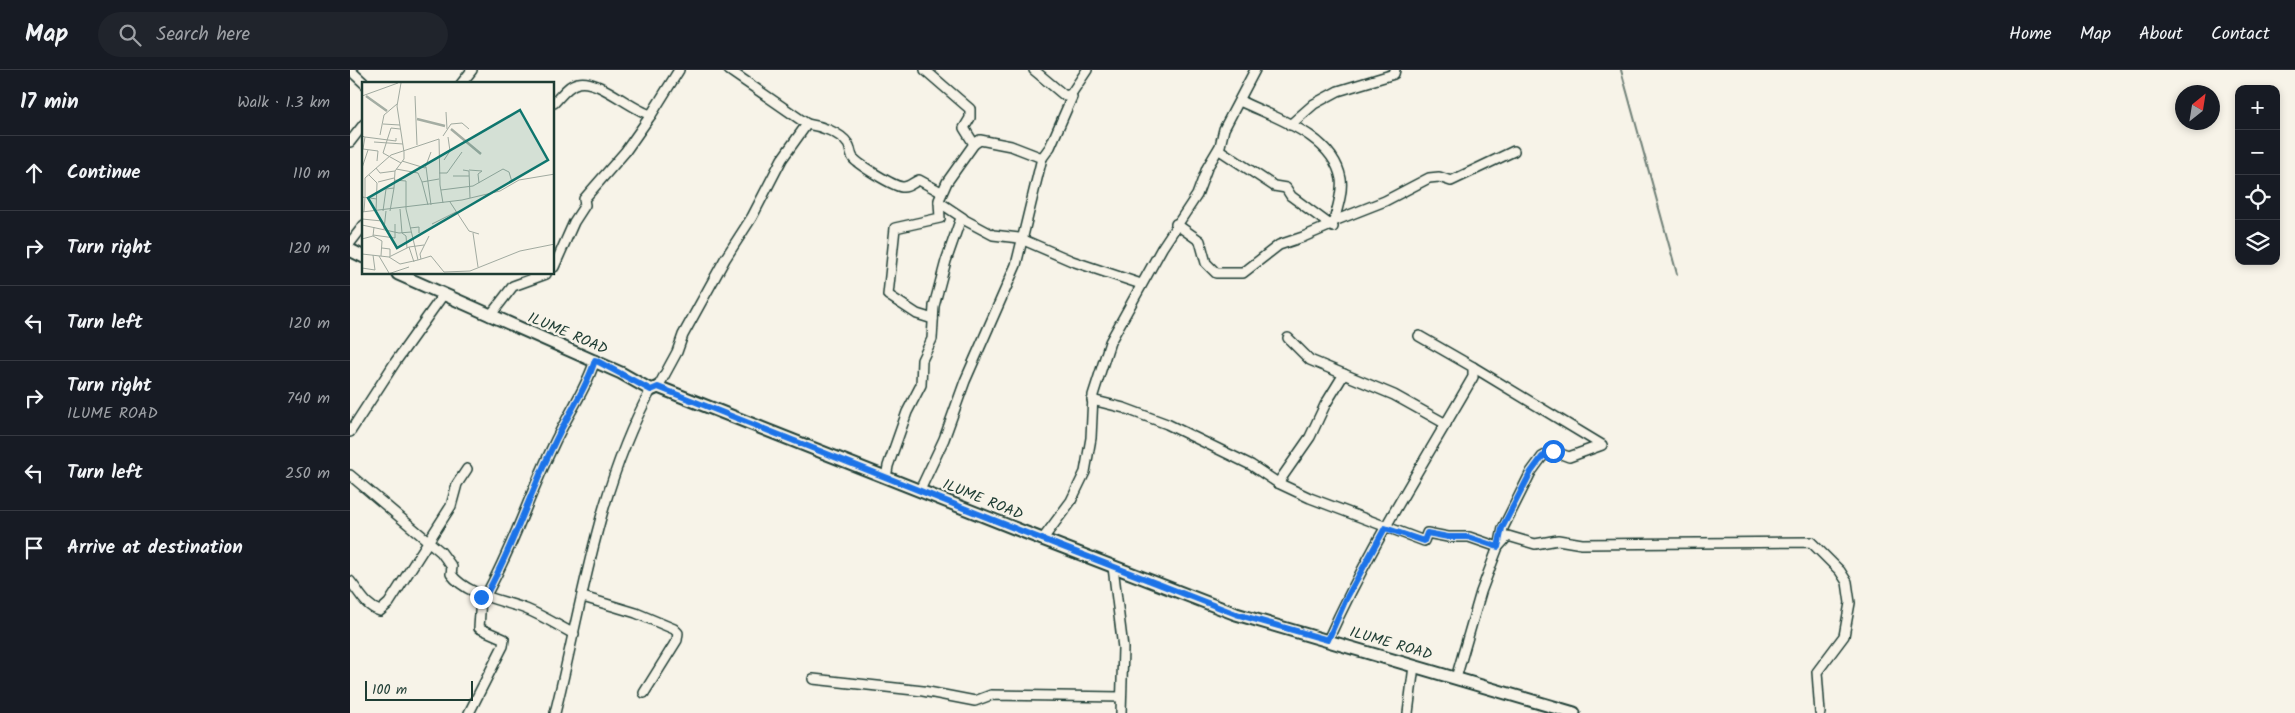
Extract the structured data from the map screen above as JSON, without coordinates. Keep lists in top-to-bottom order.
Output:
{
  "streets": {
    "street": ["ILUME ROAD"]
  },
  "scale_bar": "100 m",
  "north": "top right",
  "page": {
    "header": "Map",
    "search": "Search here",
    "nav": [
      "Home",
      "Map",
      "About",
      "Contact"
    ],
    "heading": ["17 min", "Walk · 1.3 km"],
    "map_buttons": ["+", "−"],
    "list": [
      ["Continue", "110 m"],
      ["Turn right", "120 m"],
      ["Turn left", "120 m"],
      ["Turn right", "ILUME ROAD", "740 m"],
      ["Turn left", "250 m"],
      "Arrive at destination"
    ],
    "scale": "100 m"
  }
}
